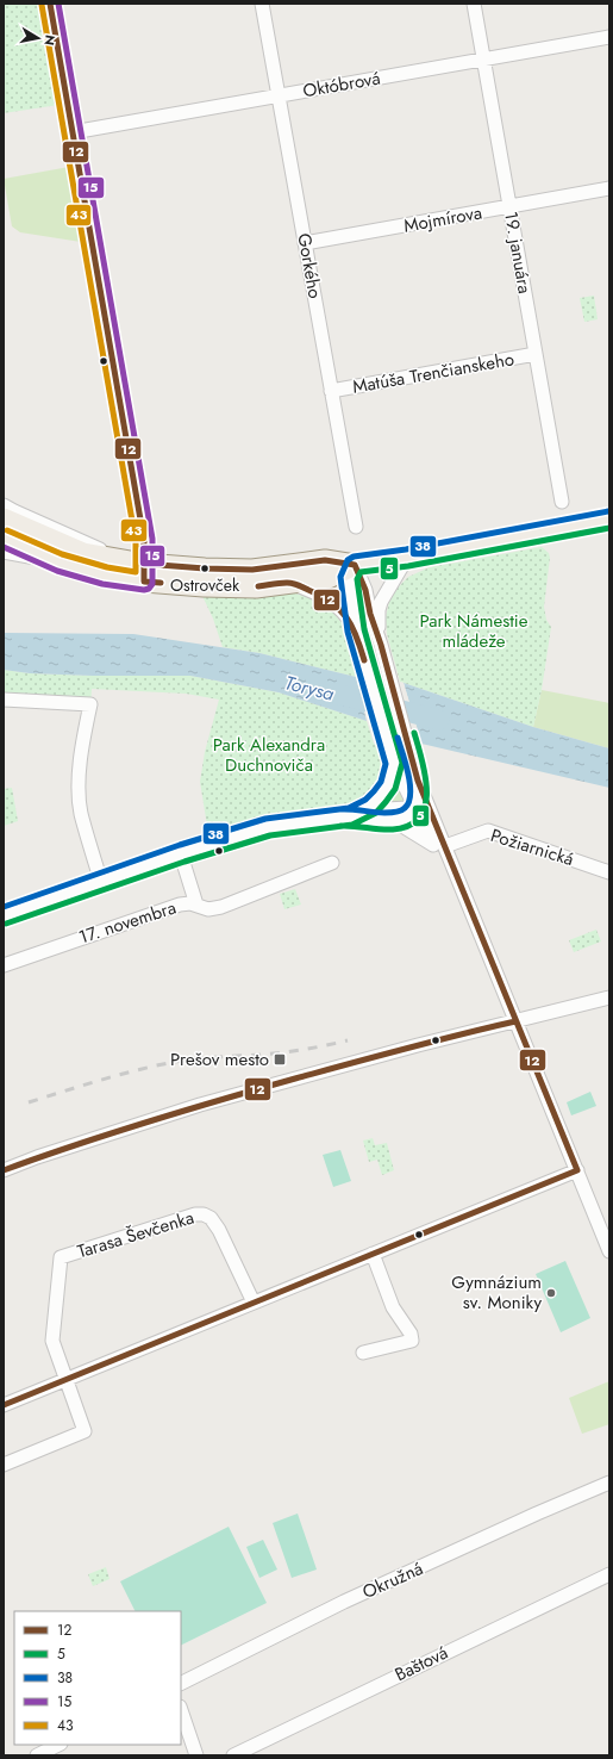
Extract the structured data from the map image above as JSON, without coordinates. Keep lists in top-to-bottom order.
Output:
{
  "streets": {
    "street": [
      "Októbrová",
      "Mojmírova",
      "19. januára",
      "Gorkého",
      "Matúša Trenčianskeho",
      "Požiarnická",
      "17. novembra",
      "Tarasa Ševčenka",
      "Okružná",
      "Baštová"
    ]
  },
  "crossings": [
    ["Októbrová", "19. januára"],
    ["Októbrová", "Gorkého"],
    ["Mojmírova", "19. januára"],
    ["Mojmírova", "Gorkého"],
    ["19. januára", "Matúša Trenčianskeho"],
    ["Gorkého", "Matúša Trenčianskeho"]
  ],
  "water": ["Torysa"],
  "parks": ["Park Námestie mládeže", "Park Alexandra Duchnoviča"],
  "places": {
    "other": ["Ostrovček", "Gymnázium sv. Moniky"],
    "transit": ["Prešov mesto"]
  },
  "lines": [
    "transit line 12",
    "transit line 15",
    "transit line 43",
    "transit line 38",
    "transit line 5"
  ],
  "legend": [
    "12",
    "5",
    "38",
    "15",
    "43"
  ],
  "north": "right"
}
